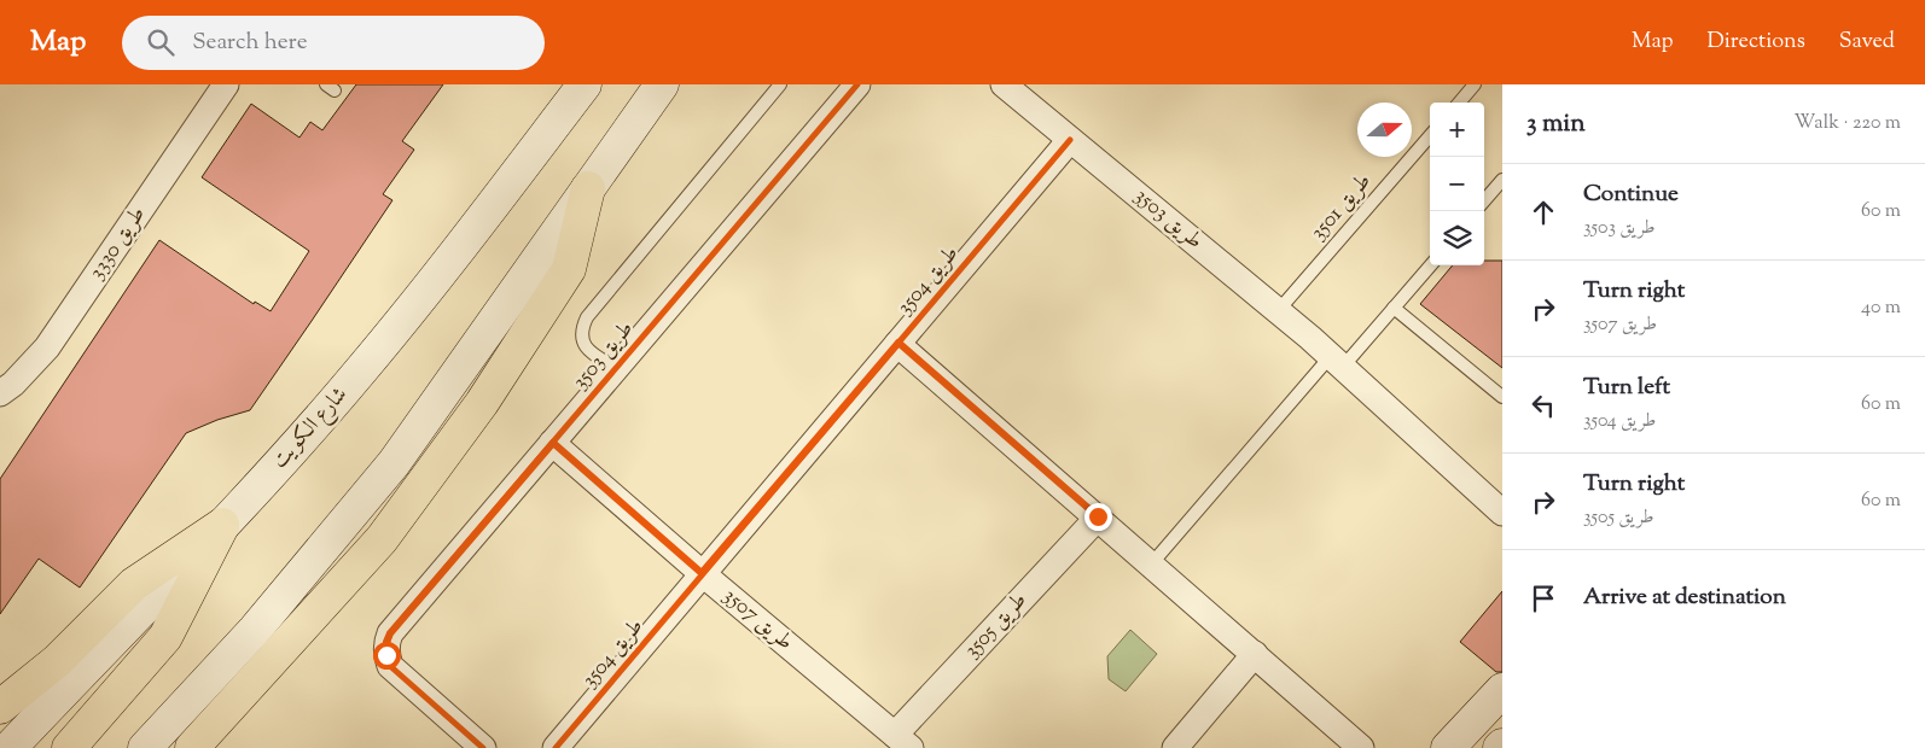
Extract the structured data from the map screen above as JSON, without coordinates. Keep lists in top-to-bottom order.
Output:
{
  "streets": {
    "main road": ["شارع الكويت"],
    "street": [
      "طريق 3503",
      "طريق 3330",
      "طريق 3504",
      "طريق 3507",
      "طريق 3505"
    ],
    "lane": ["طريق 3501"]
  },
  "crossings": [
    ["طريق 3501", "طريق 3503"],
    ["طريق 3503", "طريق 3504"],
    ["طريق 3503", "طريق 3507"],
    ["طريق 3504", "طريق 3507"],
    ["طريق 3507", "طريق 3505"]
  ],
  "north": "right",
  "page": {
    "header": "Map",
    "search": "Search here",
    "nav": ["Map", "Directions", "Saved"],
    "heading": ["3 min", "Walk · 220 m"],
    "map_buttons": ["+", "−"],
    "list": [
      ["Continue", "طريق 3503", "60 m"],
      ["Turn right", "طريق 3507", "40 m"],
      ["Turn left", "طريق 3504", "60 m"],
      ["Turn right", "طريق 3505", "60 m"],
      "Arrive at destination"
    ]
  }
}
